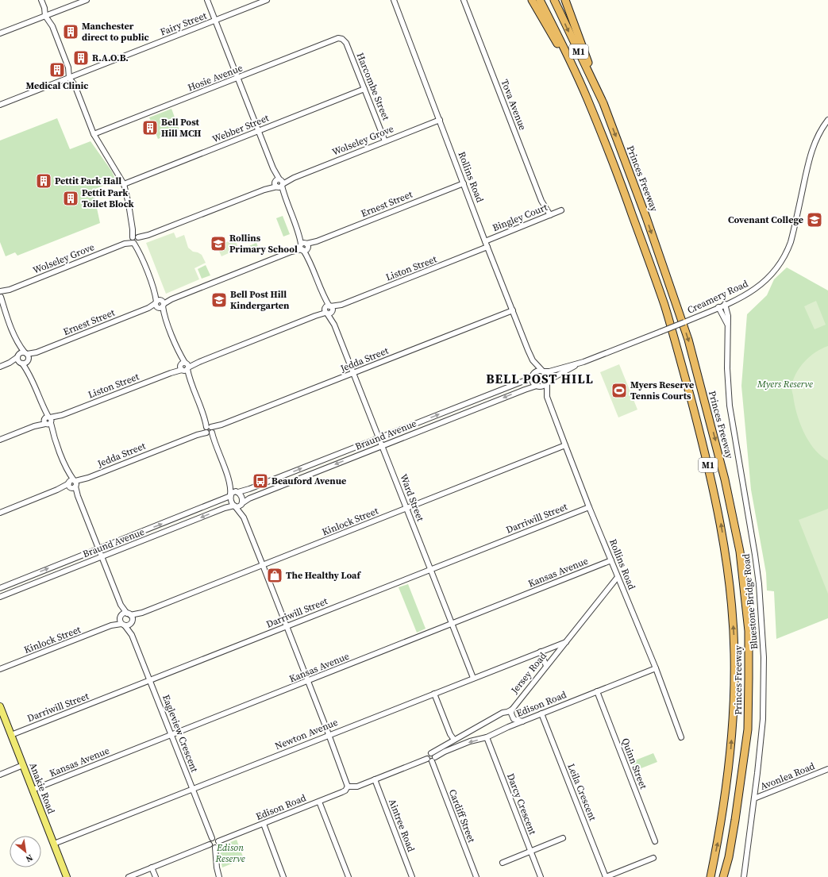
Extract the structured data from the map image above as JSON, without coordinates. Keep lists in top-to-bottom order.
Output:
{
  "streets": {
    "highway": ["M1", "Princes Freeway"],
    "main road": ["Anakie Road"],
    "street": [
      "Fairy Street",
      "Hosie Avenue",
      "Harcombe Street",
      "Tova Avenue",
      "Webber Street",
      "Wolseley Grove",
      "Rollins Road",
      "Ernest Street",
      "Bingley Court",
      "Liston Street",
      "Creamery Road",
      "Jedda Street",
      "Braund Avenue",
      "Ward Street",
      "Darriwill Street",
      "Kinlock Street",
      "Kansas Avenue",
      "Bluestone Bridge Road",
      "Jersey Road",
      "Edison Road",
      "Eagleview Crescent",
      "Newton Avenue",
      "Quinn Street",
      "Avonlea Road",
      "Leila Crescent",
      "Darcy Crescent",
      "Cardiff Street",
      "Aintree Road"
    ]
  },
  "crossings": [
    ["Fairy Street", "Ward Street"],
    ["Hosie Avenue", "Harcombe Street"],
    ["Hosie Avenue", "Ward Street"],
    ["Harcombe Street", "Webber Street"],
    ["Harcombe Street", "Wolseley Grove"],
    ["Tova Avenue", "Bingley Court"],
    ["Webber Street", "Ward Street"],
    ["Wolseley Grove", "Rollins Road"],
    ["Wolseley Grove", "Ward Street"],
    ["Rollins Road", "Ernest Street"],
    ["Rollins Road", "Bingley Court"],
    ["Rollins Road", "Liston Street"],
    ["Rollins Road", "Creamery Road"],
    ["Rollins Road", "Jedda Street"],
    ["Rollins Road", "Braund Avenue"],
    ["Rollins Road", "Darriwill Street"],
    ["Rollins Road", "Kinlock Street"],
    ["Rollins Road", "Kansas Avenue"],
    ["Rollins Road", "Jersey Road"],
    ["Rollins Road", "Edison Road"],
    ["Ernest Street", "Ward Street"],
    ["Liston Street", "Ward Street"],
    ["Creamery Road", "Braund Avenue"],
    ["Creamery Road", "Bluestone Bridge Road"],
    ["Jedda Street", "Ward Street"],
    ["Braund Avenue", "Ward Street"],
    ["Ward Street", "Darriwill Street"],
    ["Ward Street", "Kinlock Street"],
    ["Ward Street", "Kansas Avenue"],
    ["Ward Street", "Newton Avenue"],
    ["Darriwill Street", "Eagleview Crescent"],
    ["Darriwill Street", "Anakie Road"],
    ["Kinlock Street", "Eagleview Crescent"],
    ["Kansas Avenue", "Eagleview Crescent"],
    ["Kansas Avenue", "Anakie Road"],
    ["Bluestone Bridge Road", "Avonlea Road"],
    ["Jersey Road", "Edison Road"],
    ["Jersey Road", "Newton Avenue"],
    ["Jersey Road", "Cardiff Street"],
    ["Edison Road", "Eagleview Crescent"],
    ["Edison Road", "Quinn Street"],
    ["Edison Road", "Leila Crescent"],
    ["Edison Road", "Darcy Crescent"],
    ["Edison Road", "Cardiff Street"],
    ["Edison Road", "Aintree Road"],
    ["Eagleview Crescent", "Newton Avenue"],
    ["Newton Avenue", "Anakie Road"]
  ],
  "districts": ["BELL POST HILL"],
  "parks": ["Myers Reserve", "Edison Reserve"],
  "places": {
    "building": [
      "Manchester direct to public",
      "R.A.O.B.",
      "Medical Clinic",
      "Bell Post Hill MCH",
      "Pettit Park Hall",
      "Pettit Park Toilet Block"
    ],
    "school or university": ["Covenant College", "Rollins Primary School", "Bell Post Hill Kindergarten"],
    "sports": ["Myers Reserve Tennis Courts"],
    "bus stop": ["Beauford Avenue"],
    "shop": ["The Healthy Loaf"]
  },
  "north": "bottom right"
}
